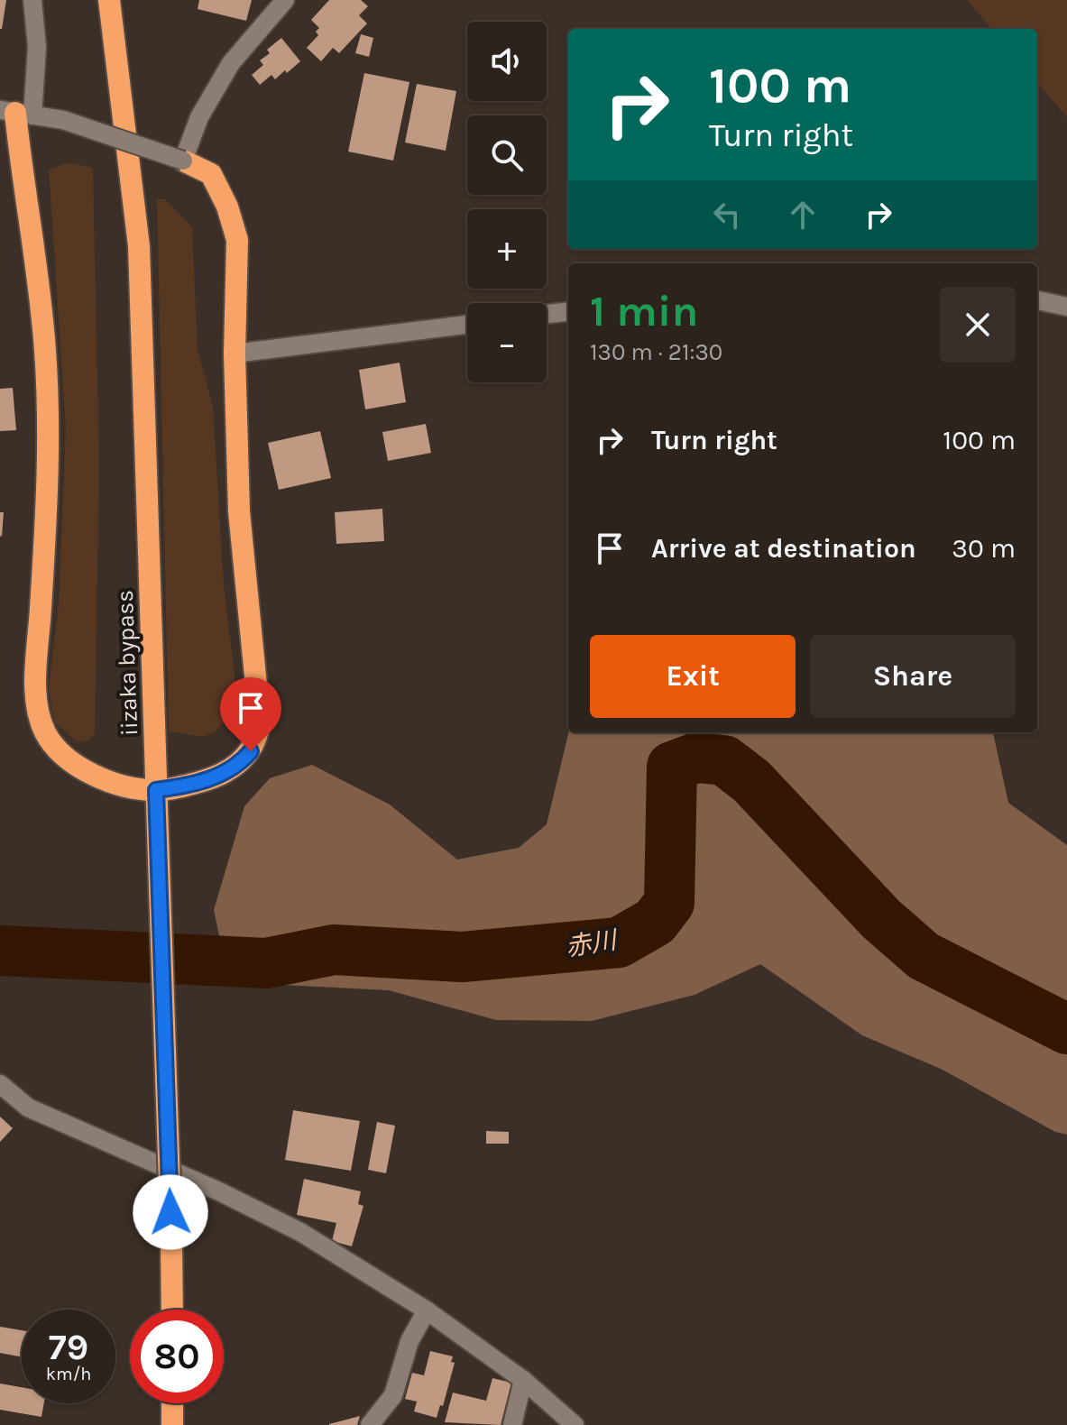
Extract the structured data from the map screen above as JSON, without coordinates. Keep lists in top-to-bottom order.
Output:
{
  "streets": {
    "highway": ["iizaka bypass"]
  },
  "water": ["赤川"],
  "page": {
    "map_buttons": ["+", "−"],
    "turn": ["100 m", "Turn right"],
    "heading": ["1 min", "130 m · 21:30"],
    "list": [
      {
        "name": "Turn right",
        "value": "100 m"
      },
      {
        "name": "Arrive at destination",
        "value": "30 m"
      }
    ],
    "buttons": ["Exit", "Share"],
    "speed": "79 km/h",
    "limit": "80"
  }
}
